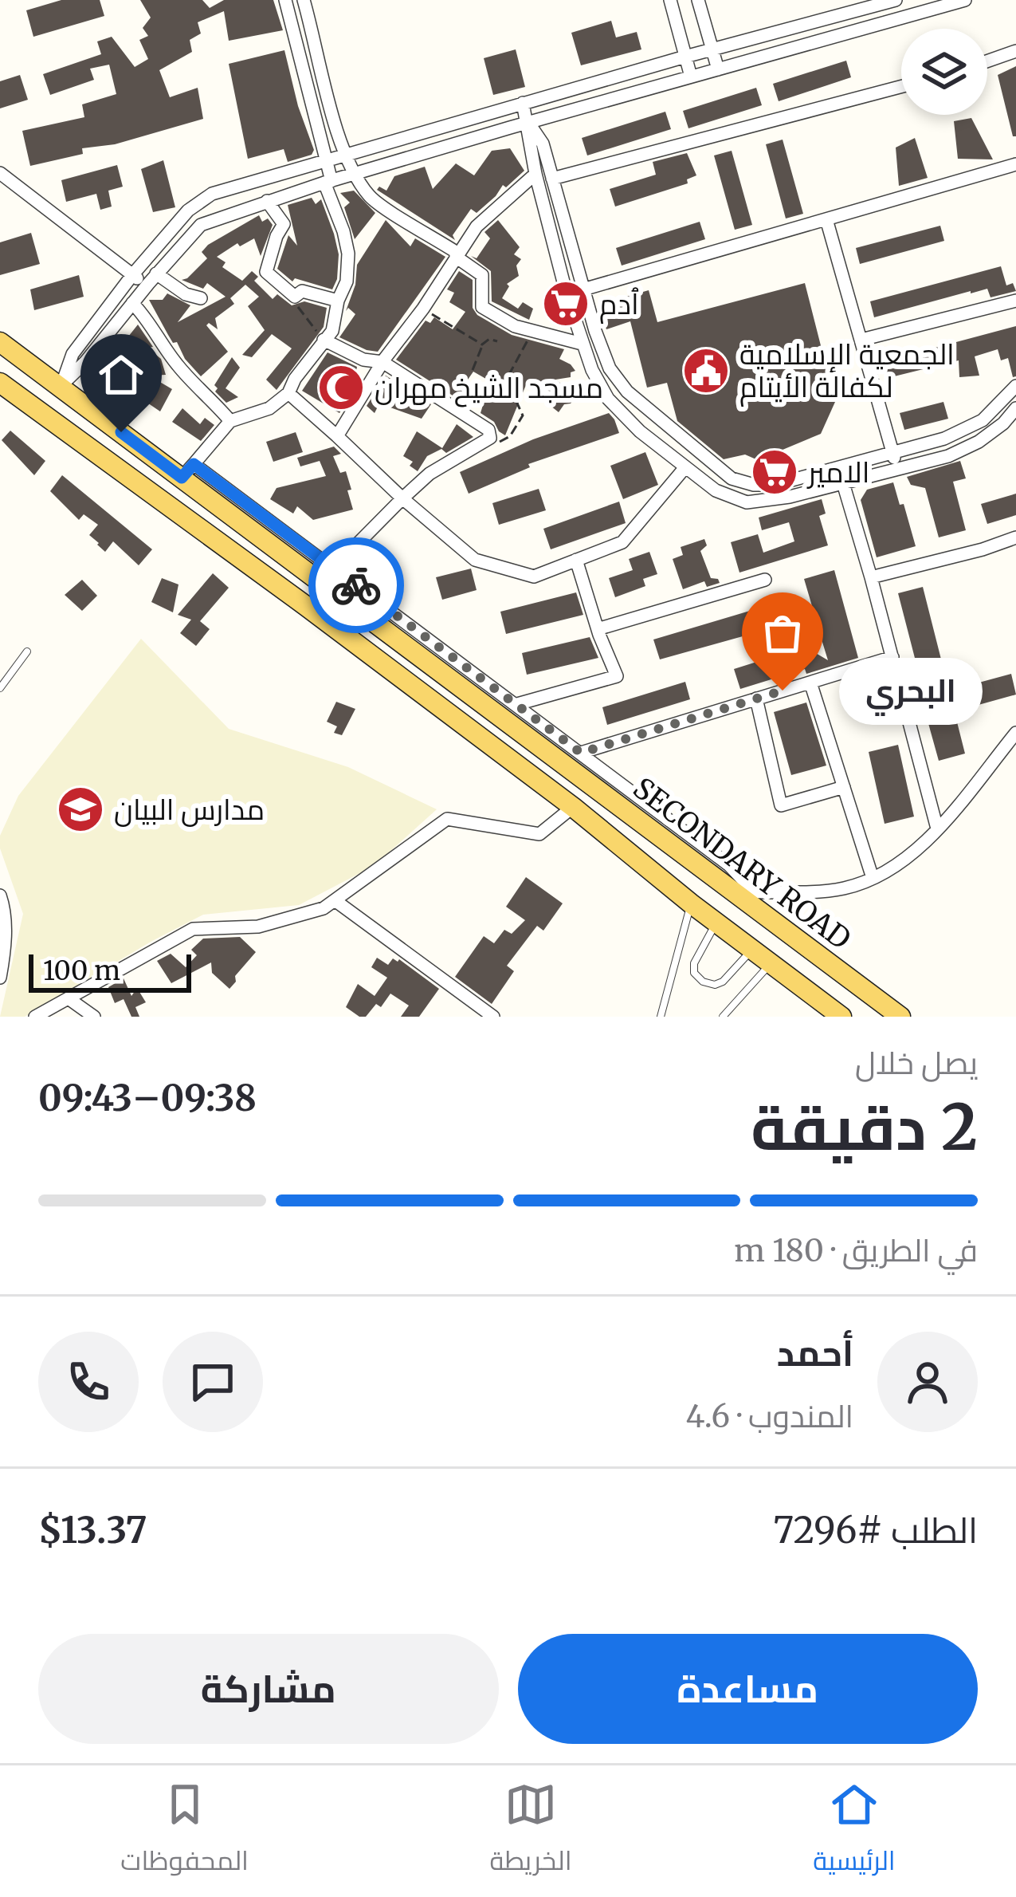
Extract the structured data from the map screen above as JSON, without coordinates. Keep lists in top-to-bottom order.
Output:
{
  "streets": {
    "main road": ["SECONDARY ROAD"]
  },
  "places": {
    "supermarket": ["ٱدم", "الامير"],
    "public building": ["الجمعية الإسلامية لكفالة الأيتام"],
    "mosque": ["مسجد الشيخ مهران"],
    "other": ["البحري"],
    "school or university": ["مدارس البيان"]
  },
  "scale_bar": "100 m",
  "page": {
    "bubble": "البحري",
    "scale": "100 m",
    "heading": ["2 دقيقة", "يصل خلال", "09:38–09:43"],
    "panel": [
      "أحمد",
      "المندوب · 4.6",
      "الطلب #7296",
      "$13.37"
    ],
    "bar": "في الطريق · 180 m",
    "buttons": ["مساعدة", "مشاركة"],
    "tabs": ["الرئيسية", "الخريطة", "المحفوظات"]
  }
}
